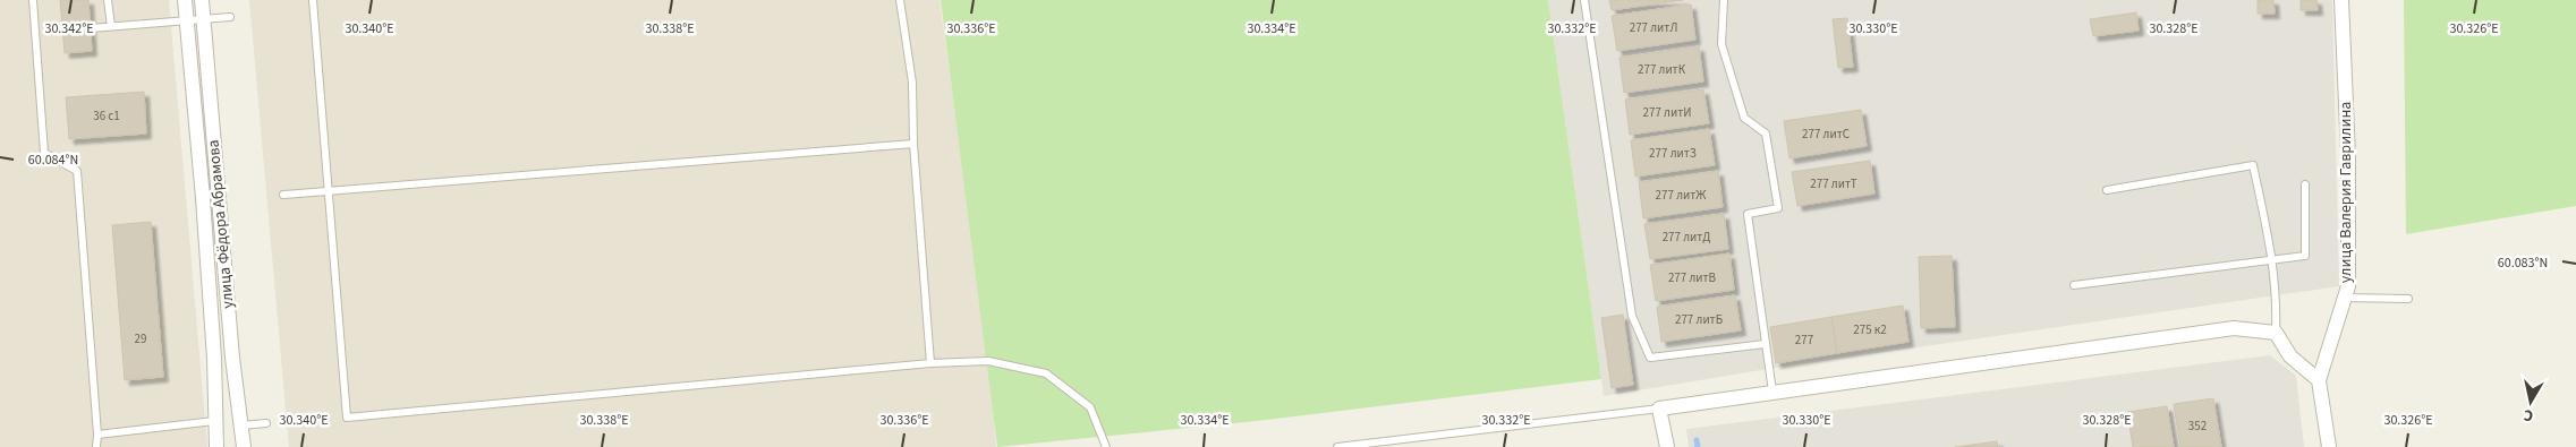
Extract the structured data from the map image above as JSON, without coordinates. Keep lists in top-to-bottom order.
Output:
{
  "streets": {
    "street": ["улица Валерия Гаврилина", "улица Фёдора Абрамова"]
  },
  "house_numbers": [
    "277 литЛ",
    "277 литК",
    "277 литИ",
    "36 с1",
    "277 литС",
    "277 литЗ",
    "277 литТ",
    "277 литЖ",
    "277 литД",
    "277 литВ",
    "277 литБ",
    "275 к2",
    "29",
    "277",
    "352"
  ],
  "north": "bottom",
  "coordinates": [
    "30.342°E",
    "30.340°E",
    "30.338°E",
    "30.336°E",
    "30.334°E",
    "30.332°E",
    "30.330°E",
    "30.328°E",
    "30.326°E",
    "60.084°N",
    "60.083°N"
  ]
}
